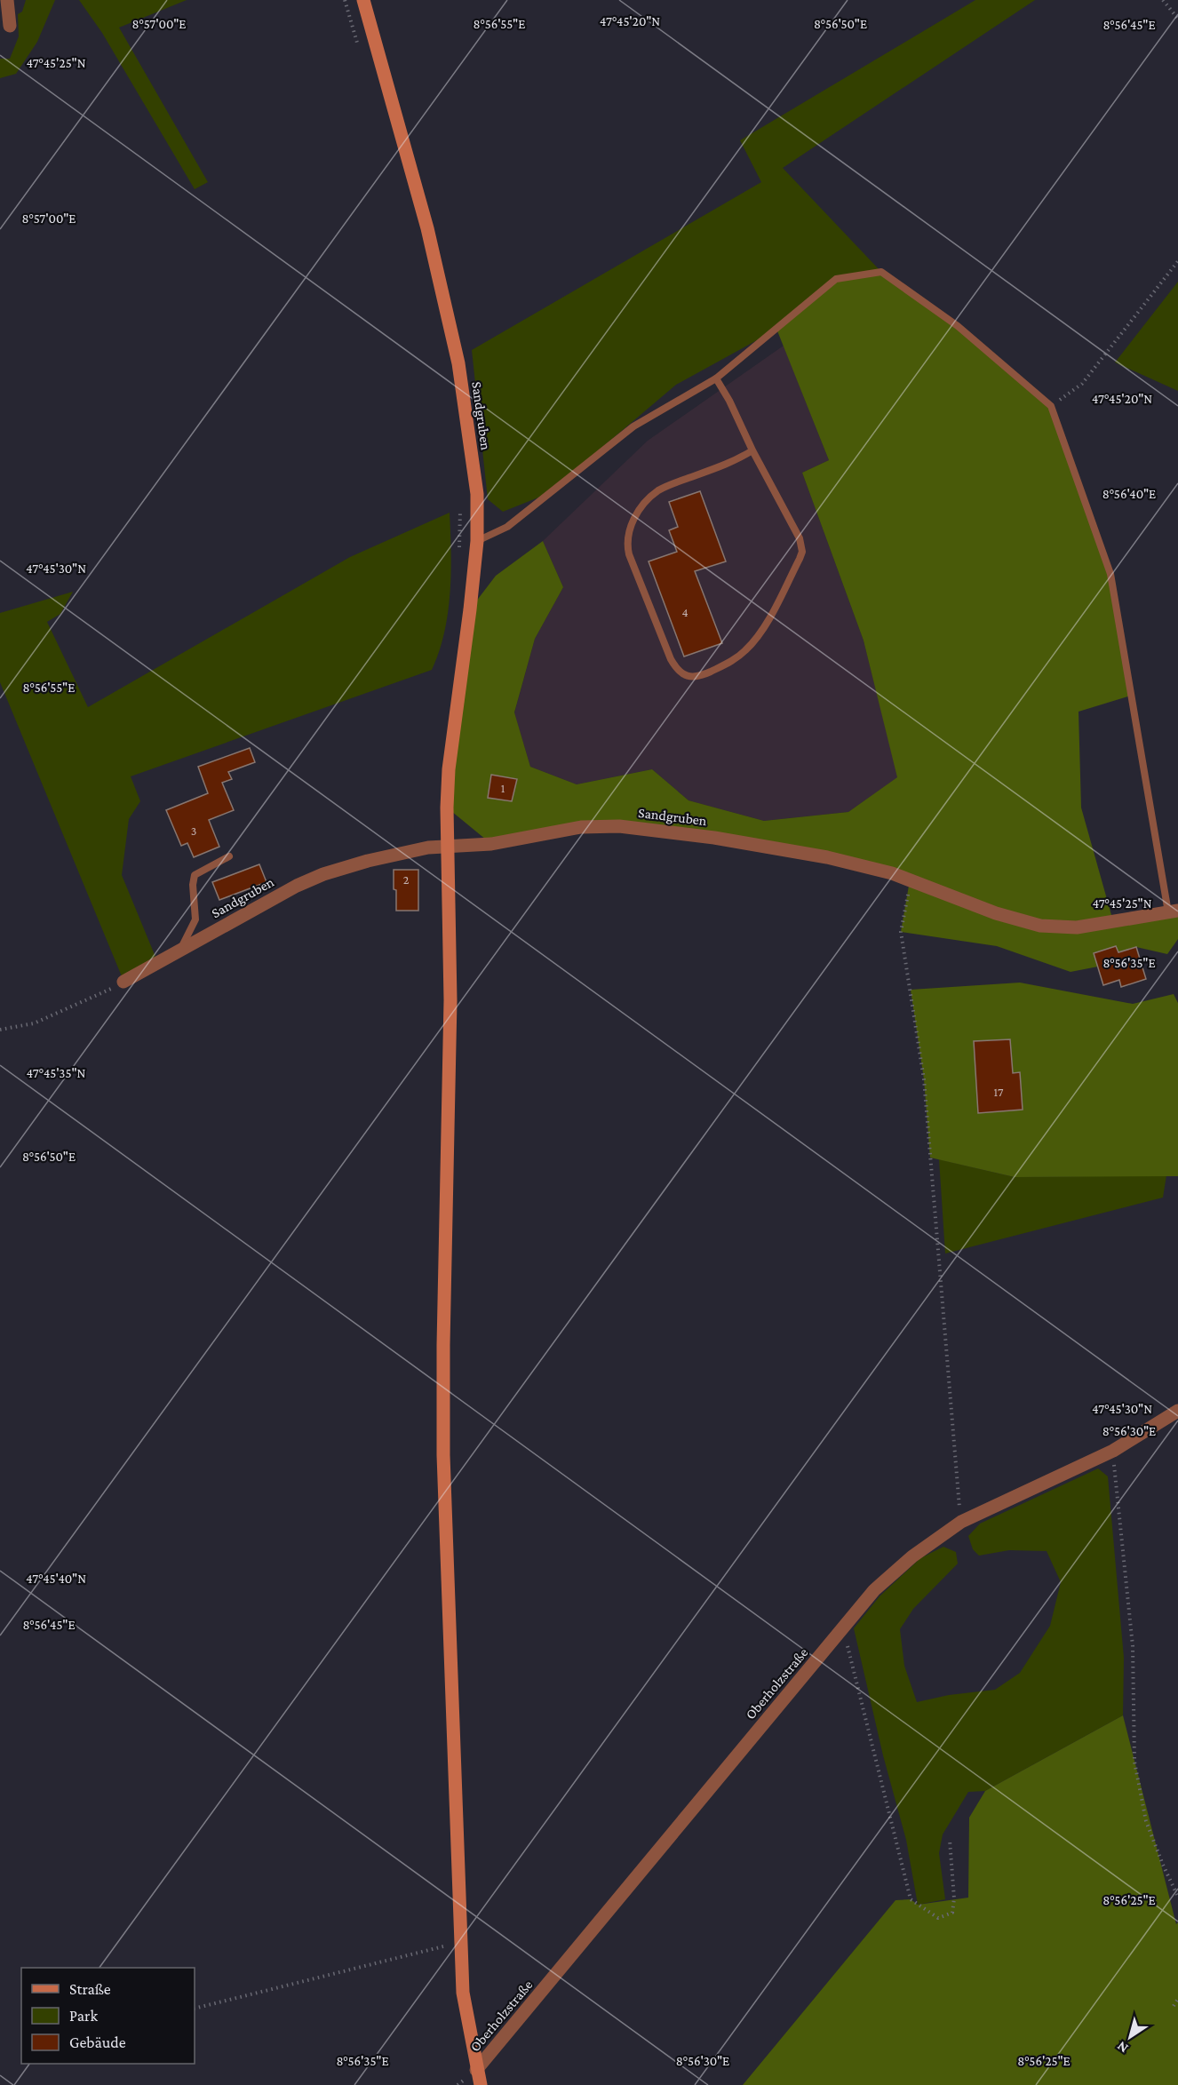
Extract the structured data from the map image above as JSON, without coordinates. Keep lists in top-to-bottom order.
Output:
{
  "streets": {
    "street": ["Sandgruben", "Oberholzstraße"]
  },
  "crossings": [
    ["Sandgruben", "Oberholzstraße"]
  ],
  "house_numbers": [
    "4",
    "1",
    "3",
    "2",
    "17"
  ],
  "legend": ["Straße", "Park", "Gebäude"],
  "north": "bottom left",
  "coordinates": [
    "47°45'20\"N",
    "8°57'00\"E",
    "8°56'55\"E",
    "8°56'50\"E",
    "8°56'45\"E",
    "47°45'25\"N",
    "8°56'40\"E",
    "47°45'30\"N",
    "8°56'35\"E",
    "47°45'35\"N",
    "8°56'30\"E",
    "47°45'40\"N",
    "8°56'25\"E"
  ]
}
